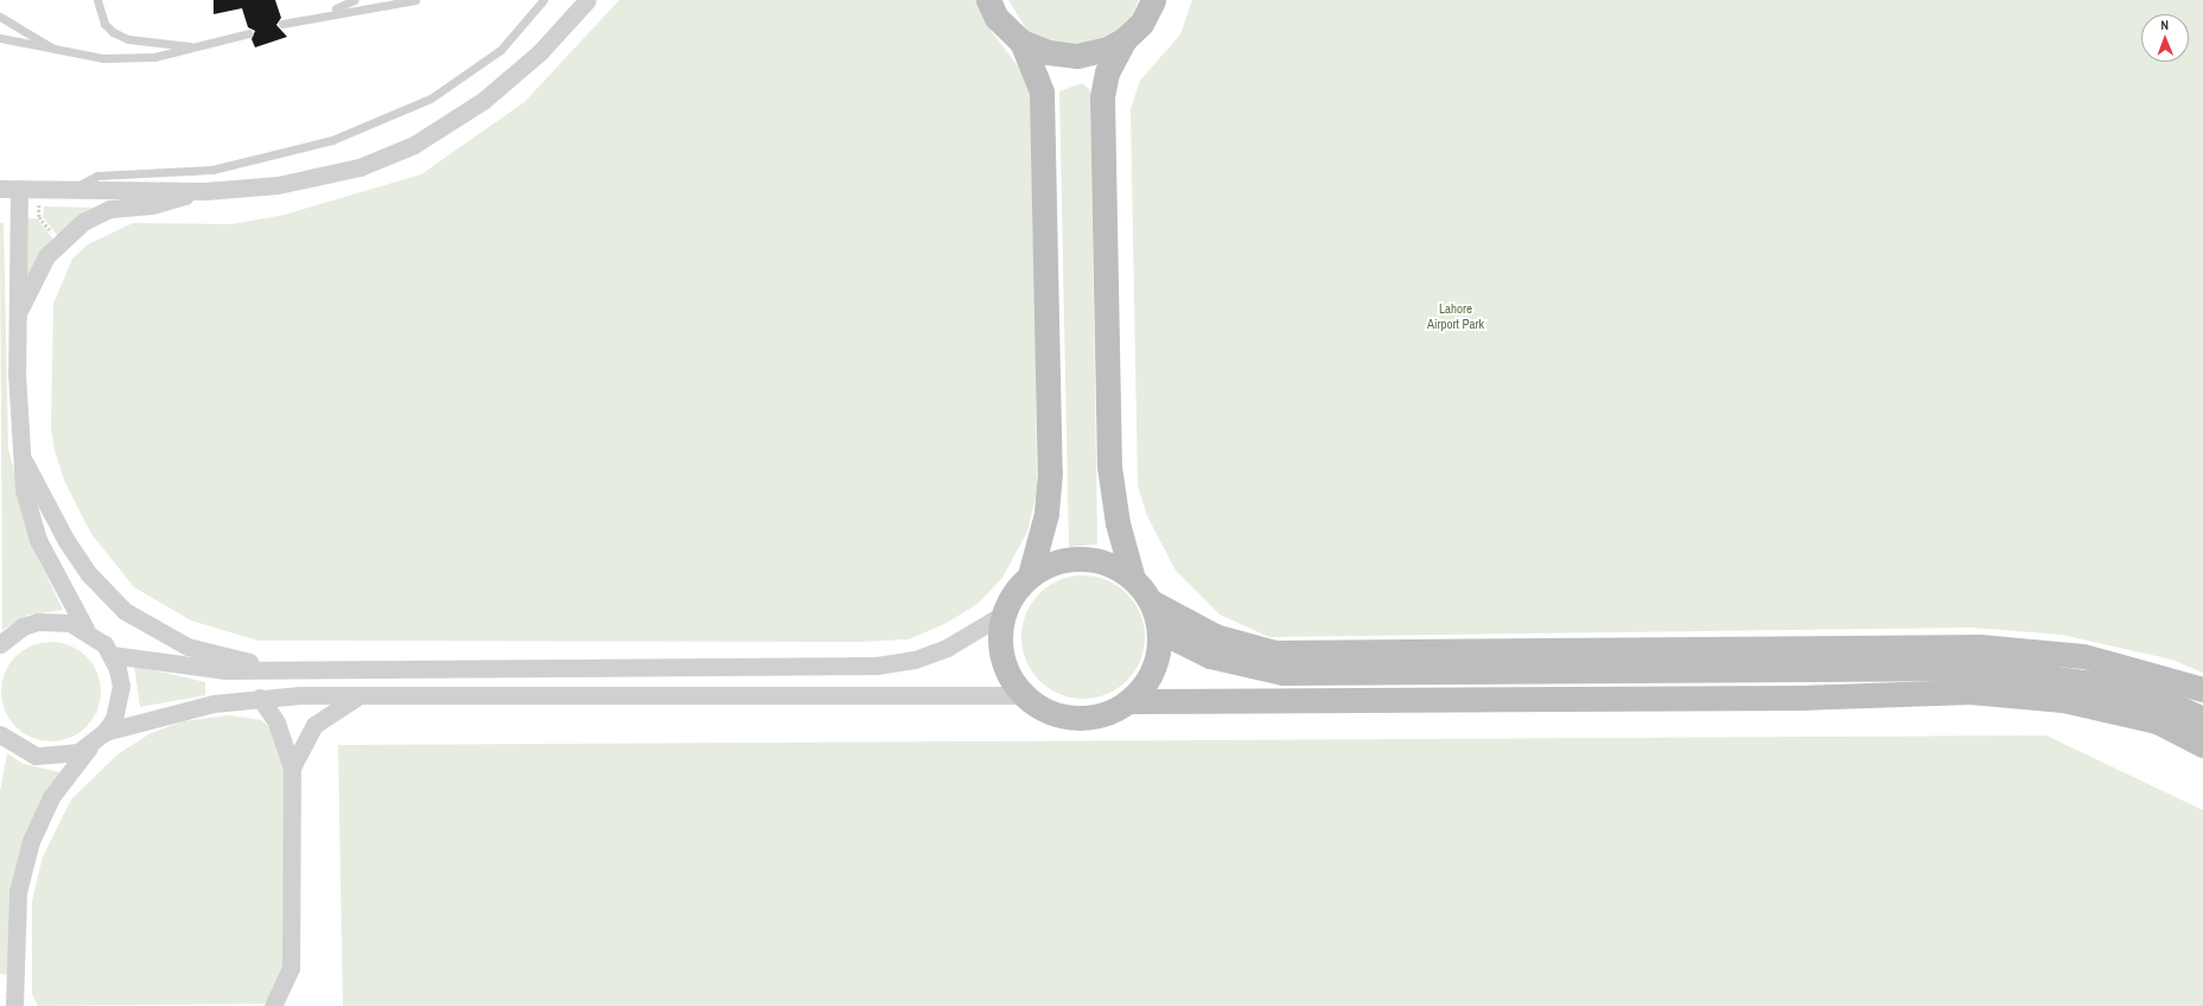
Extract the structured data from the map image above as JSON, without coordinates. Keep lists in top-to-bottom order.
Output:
{
  "parks": ["Lahore Airport Park"],
  "north": "top"
}
